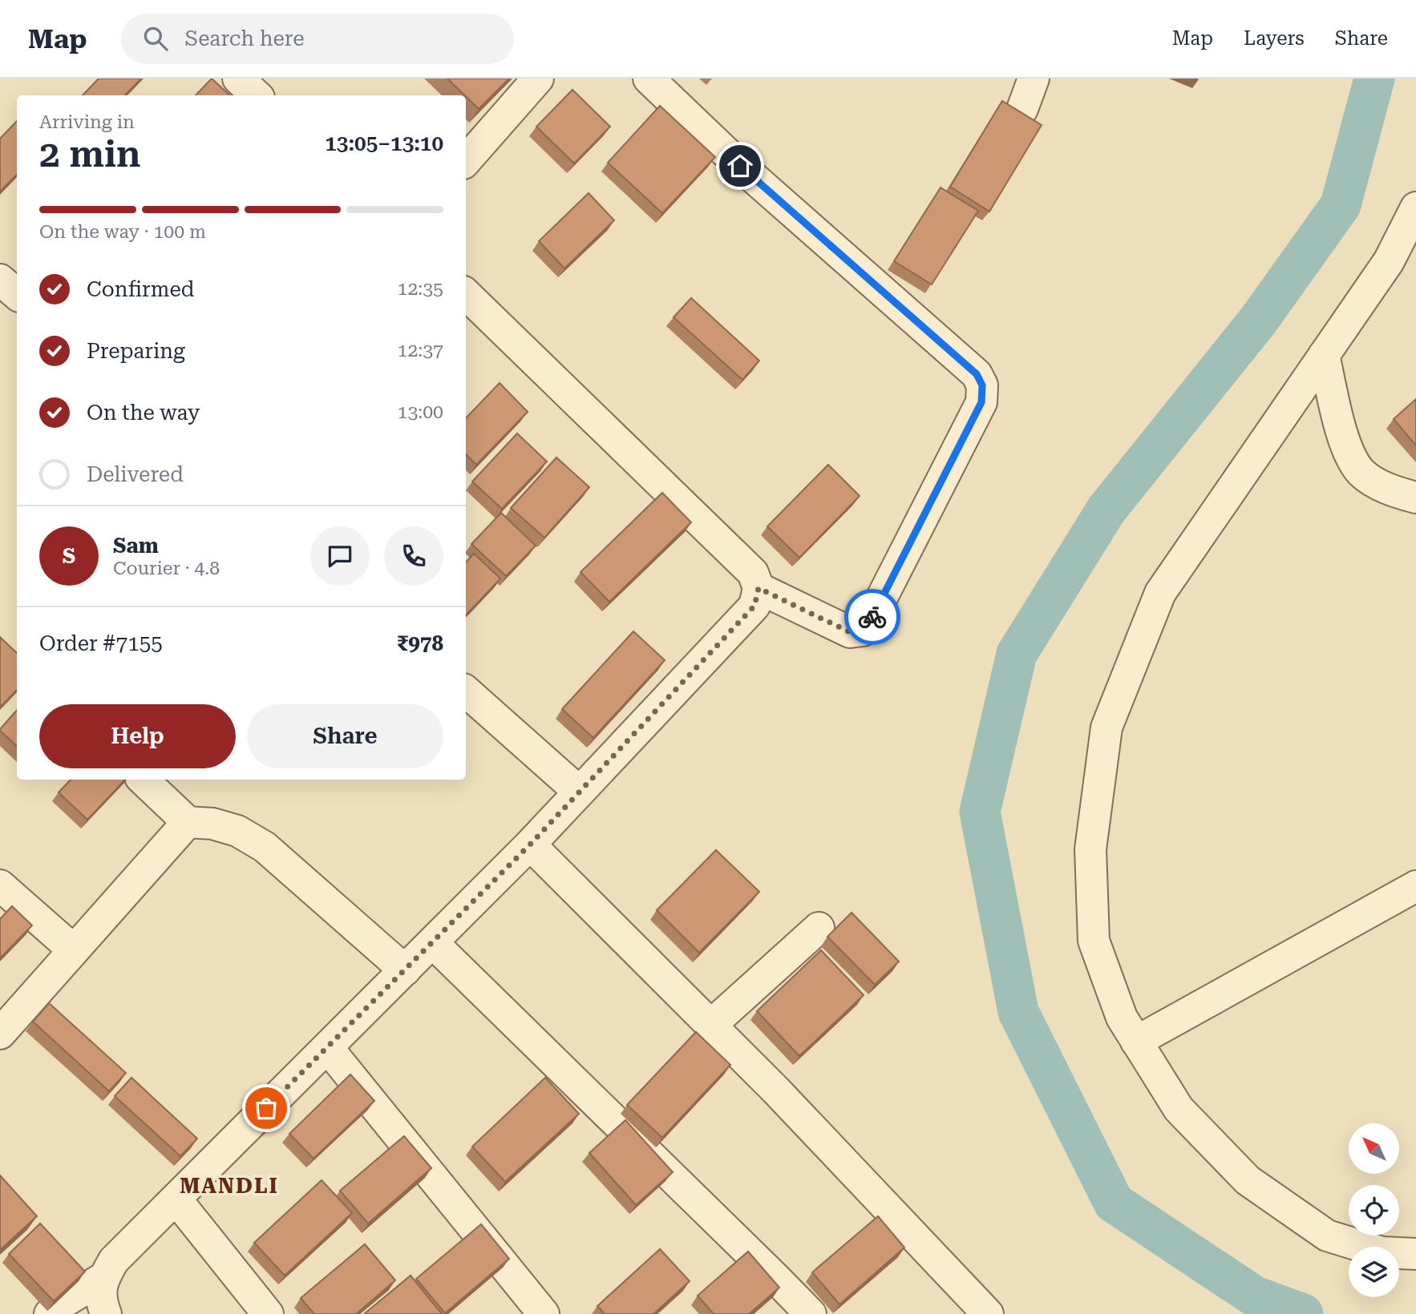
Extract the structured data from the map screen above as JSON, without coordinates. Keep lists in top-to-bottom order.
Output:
{
  "districts": ["MANDLI"],
  "north": "top left",
  "page": {
    "header": "Map",
    "search": "Search here",
    "nav": ["Map", "Layers", "Share"],
    "heading": ["2 min", "Arriving in", "13:05–13:10"],
    "panel": [
      "Sam",
      "Courier · 4.8",
      "Order #7155",
      "₹978"
    ],
    "bar": "On the way · 100 m",
    "list": [
      ["Confirmed", "12:35"],
      ["Preparing", "12:37"],
      ["On the way", "13:00"],
      "Delivered"
    ],
    "round": "S",
    "buttons": ["Help", "Share"]
  }
}
